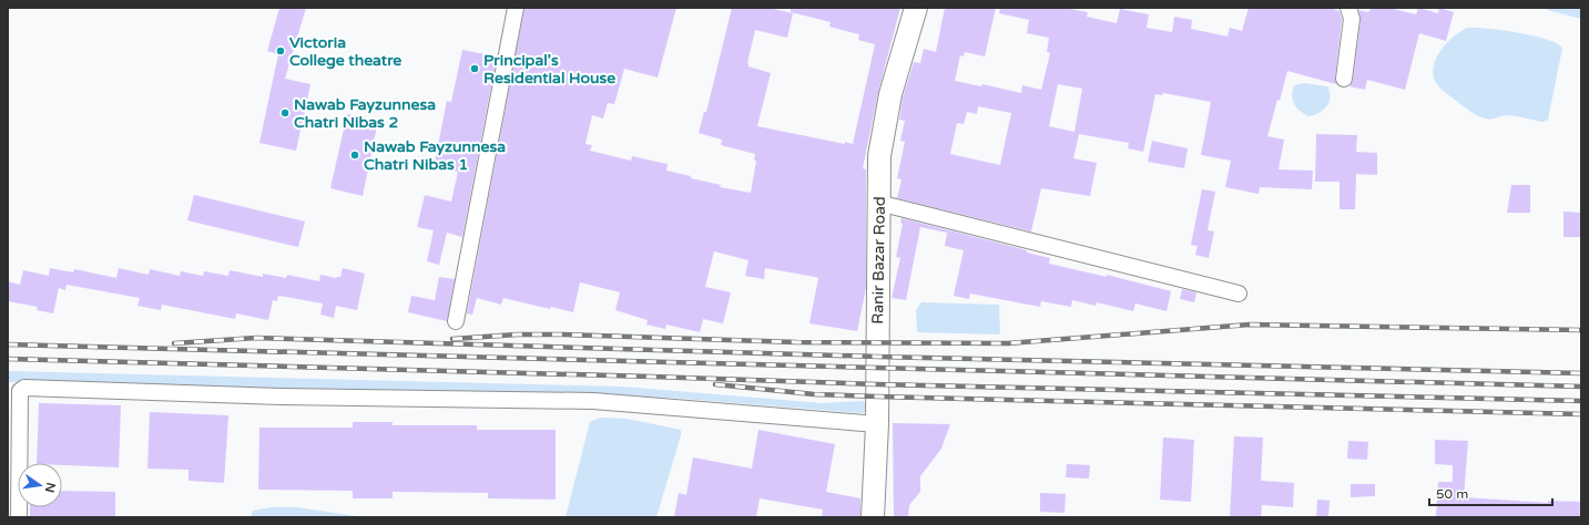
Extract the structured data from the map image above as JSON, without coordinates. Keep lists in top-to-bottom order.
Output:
{
  "streets": {
    "main road": ["Ranir Bazar Road"]
  },
  "places": [
    "Victoria College theatre",
    "Principal's Residential House",
    "Nawab Fayzunnesa Chatri Nibas 2",
    "Nawab Fayzunnesa Chatri Nibas 1"
  ],
  "scale_bar": "50 m",
  "north": "right"
}
